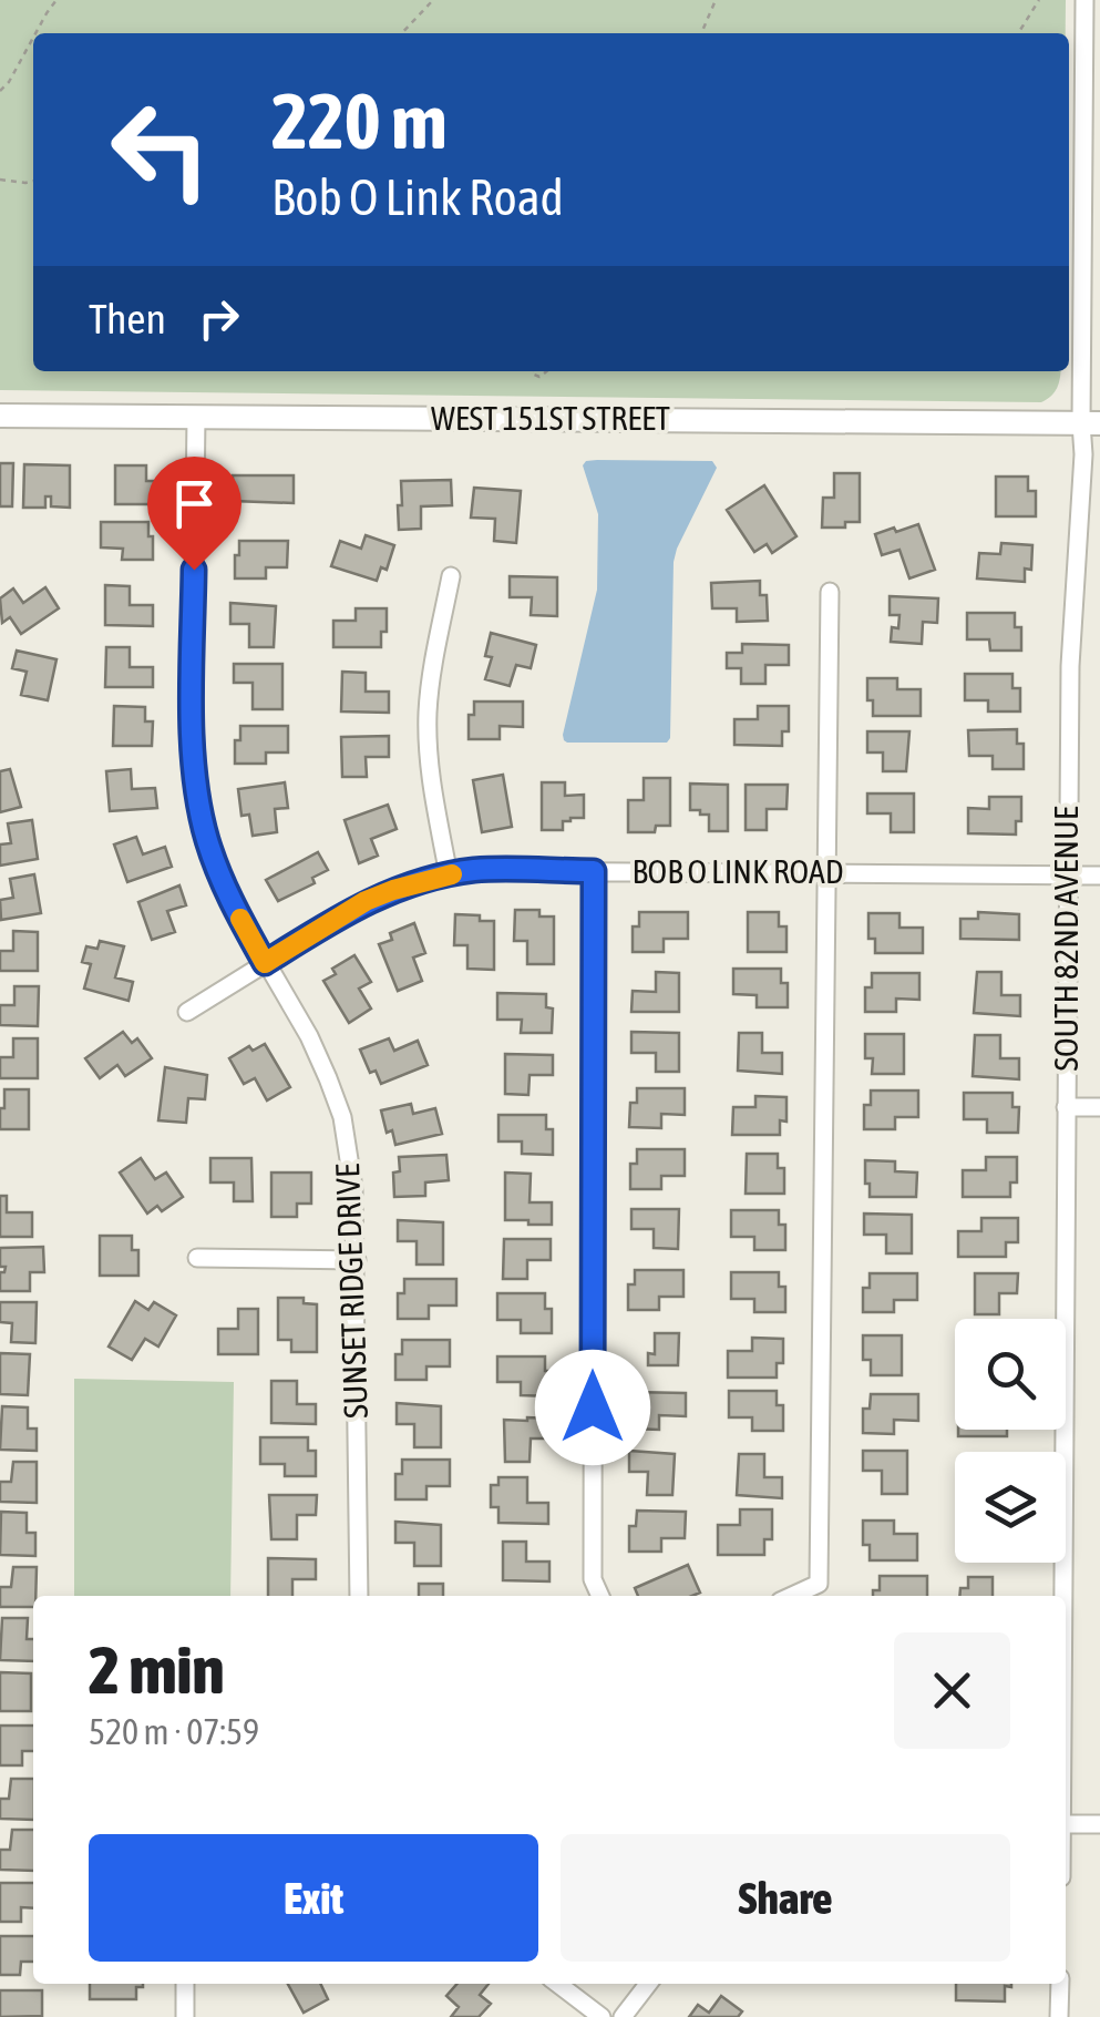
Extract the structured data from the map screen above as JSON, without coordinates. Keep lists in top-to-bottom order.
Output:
{
  "streets": {
    "street": [
      "WEST 151ST STREET",
      "BOB O LINK ROAD",
      "SOUTH 82ND AVENUE",
      "SUNSET RIDGE DRIVE"
    ]
  },
  "crossings": [
    ["WEST 151ST STREET", "SOUTH 82ND AVENUE"],
    ["WEST 151ST STREET", "SUNSET RIDGE DRIVE"],
    ["BOB O LINK ROAD", "SOUTH 82ND AVENUE"],
    ["BOB O LINK ROAD", "SUNSET RIDGE DRIVE"]
  ],
  "page": {
    "turn": ["220 m", "Bob O Link Road"],
    "then": "Then",
    "heading": ["2 min", "520 m · 07:59"],
    "buttons": ["Exit", "Share"]
  }
}
